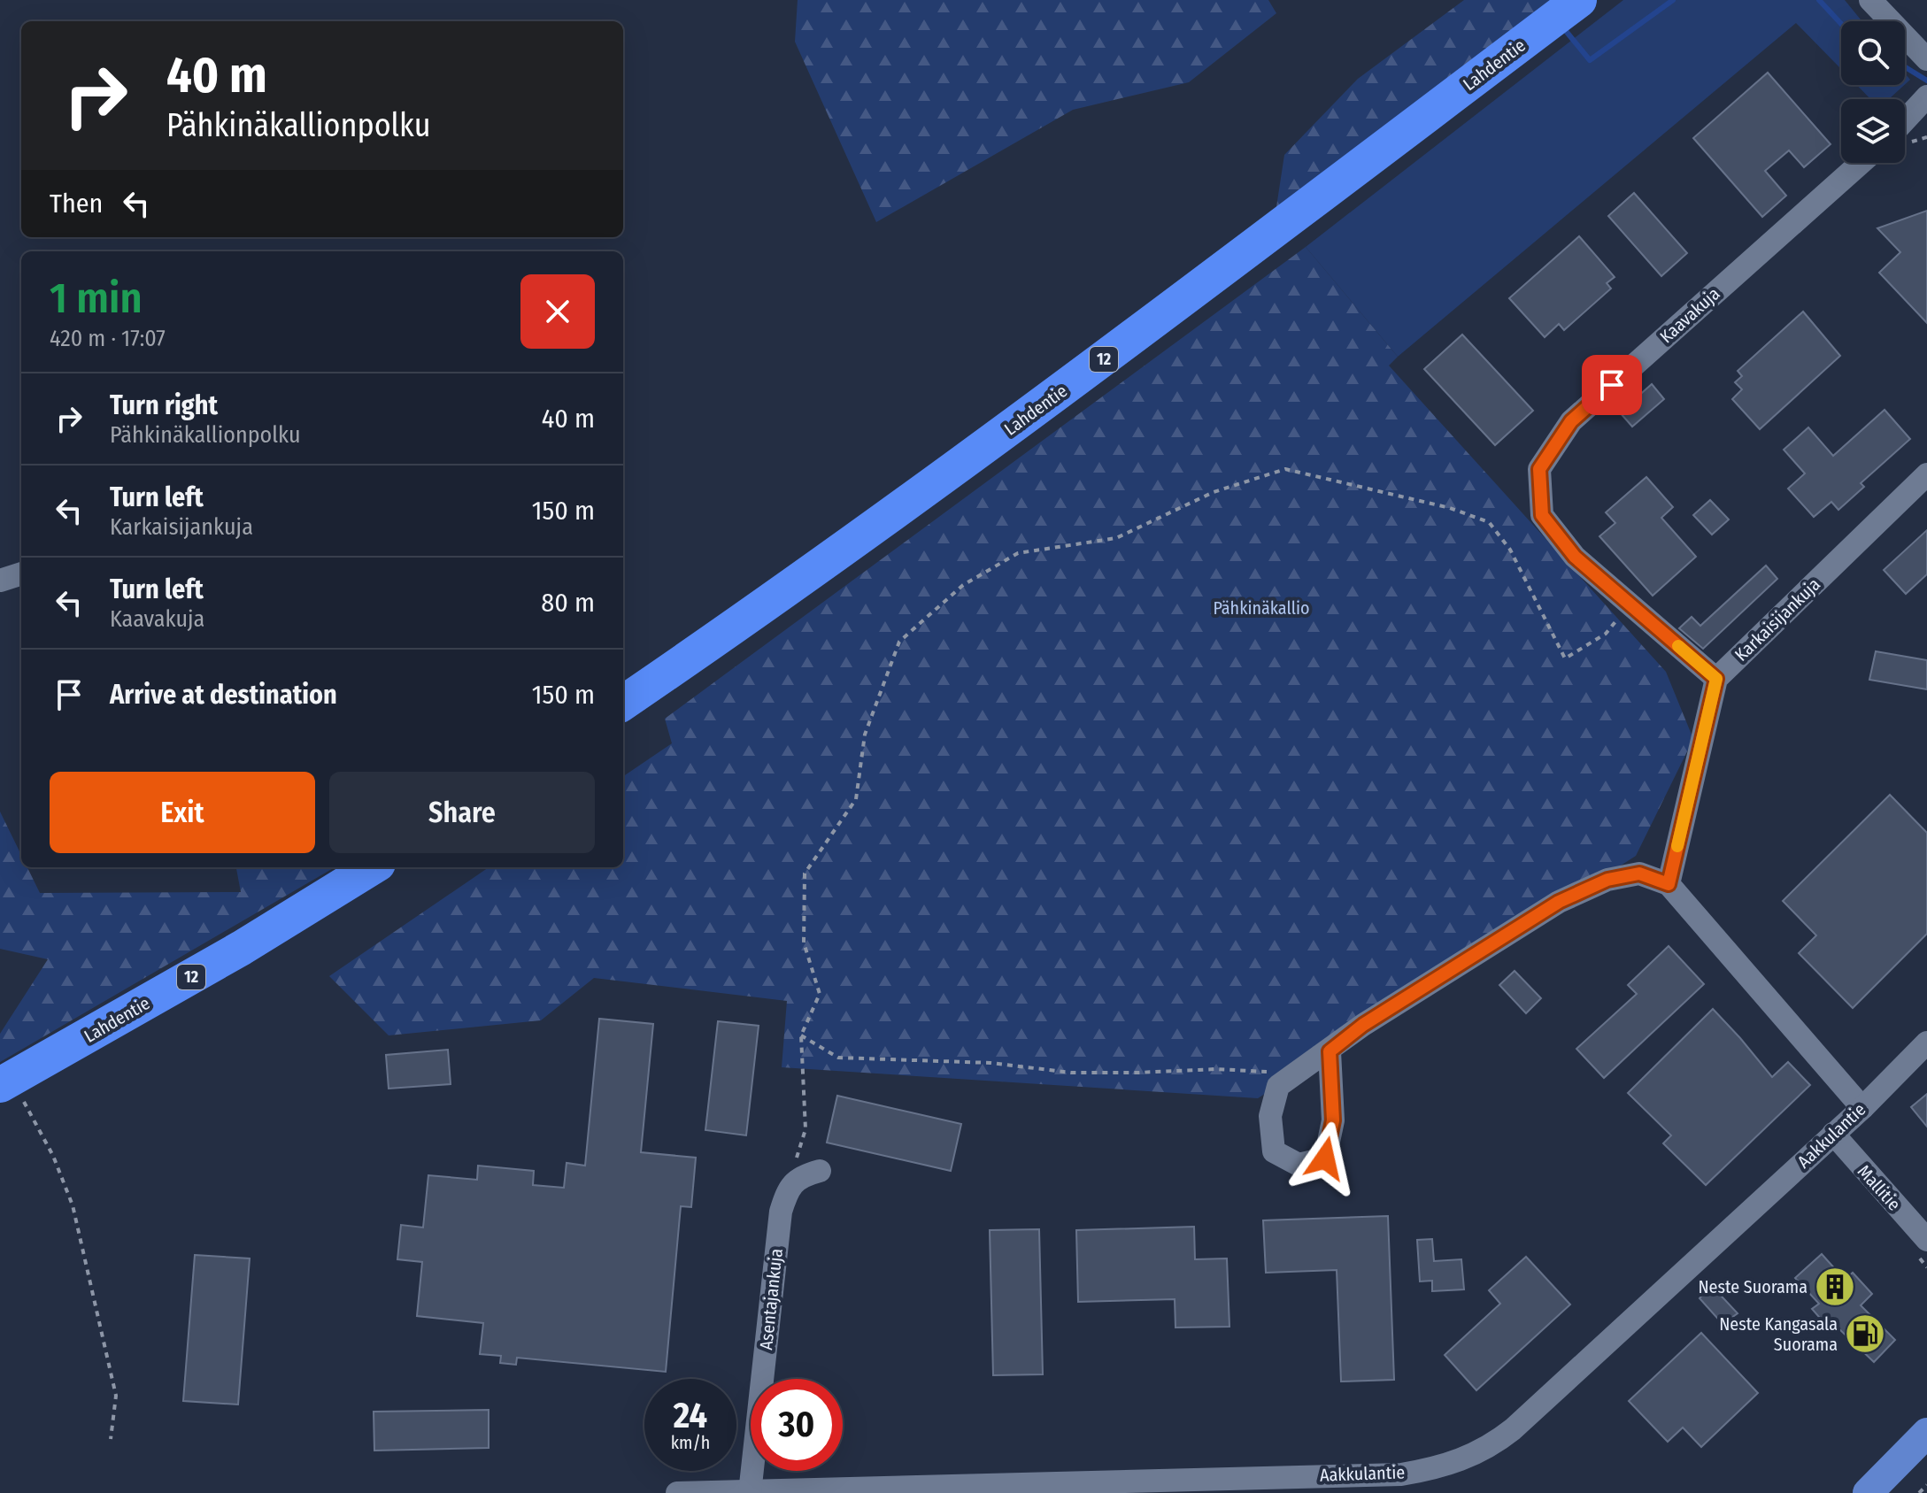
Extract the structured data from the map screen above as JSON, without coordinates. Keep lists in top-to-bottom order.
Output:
{
  "streets": {
    "highway": ["Lahdentie", "12"],
    "street": [
      "Kaavakuja",
      "Karkaisijankuja",
      "Aakkulantie",
      "Mallitie",
      "Asentajankuja"
    ]
  },
  "crossings": [
    ["Kaavakuja", "Karkaisijankuja"],
    ["Aakkulantie", "Mallitie"],
    ["Aakkulantie", "Asentajankuja"]
  ],
  "parks": ["Pähkinäkallio"],
  "places": {
    "building": ["Neste Suorama"],
    "fuel station": ["Neste Kangasala Suorama"]
  },
  "page": {
    "turn": ["40 m", "Pähkinäkallionpolku"],
    "then": "Then",
    "heading": ["1 min", "420 m · 17:07"],
    "list": [
      {
        "name": "Turn right",
        "note": "Pähkinäkallionpolku",
        "value": "40 m"
      },
      {
        "name": "Turn left",
        "note": "Karkaisijankuja",
        "value": "150 m"
      },
      {
        "name": "Turn left",
        "note": "Kaavakuja",
        "value": "80 m"
      },
      {
        "name": "Arrive at destination",
        "value": "150 m"
      }
    ],
    "buttons": ["Exit", "Share"],
    "speed": "24 km/h",
    "limit": "30"
  }
}
